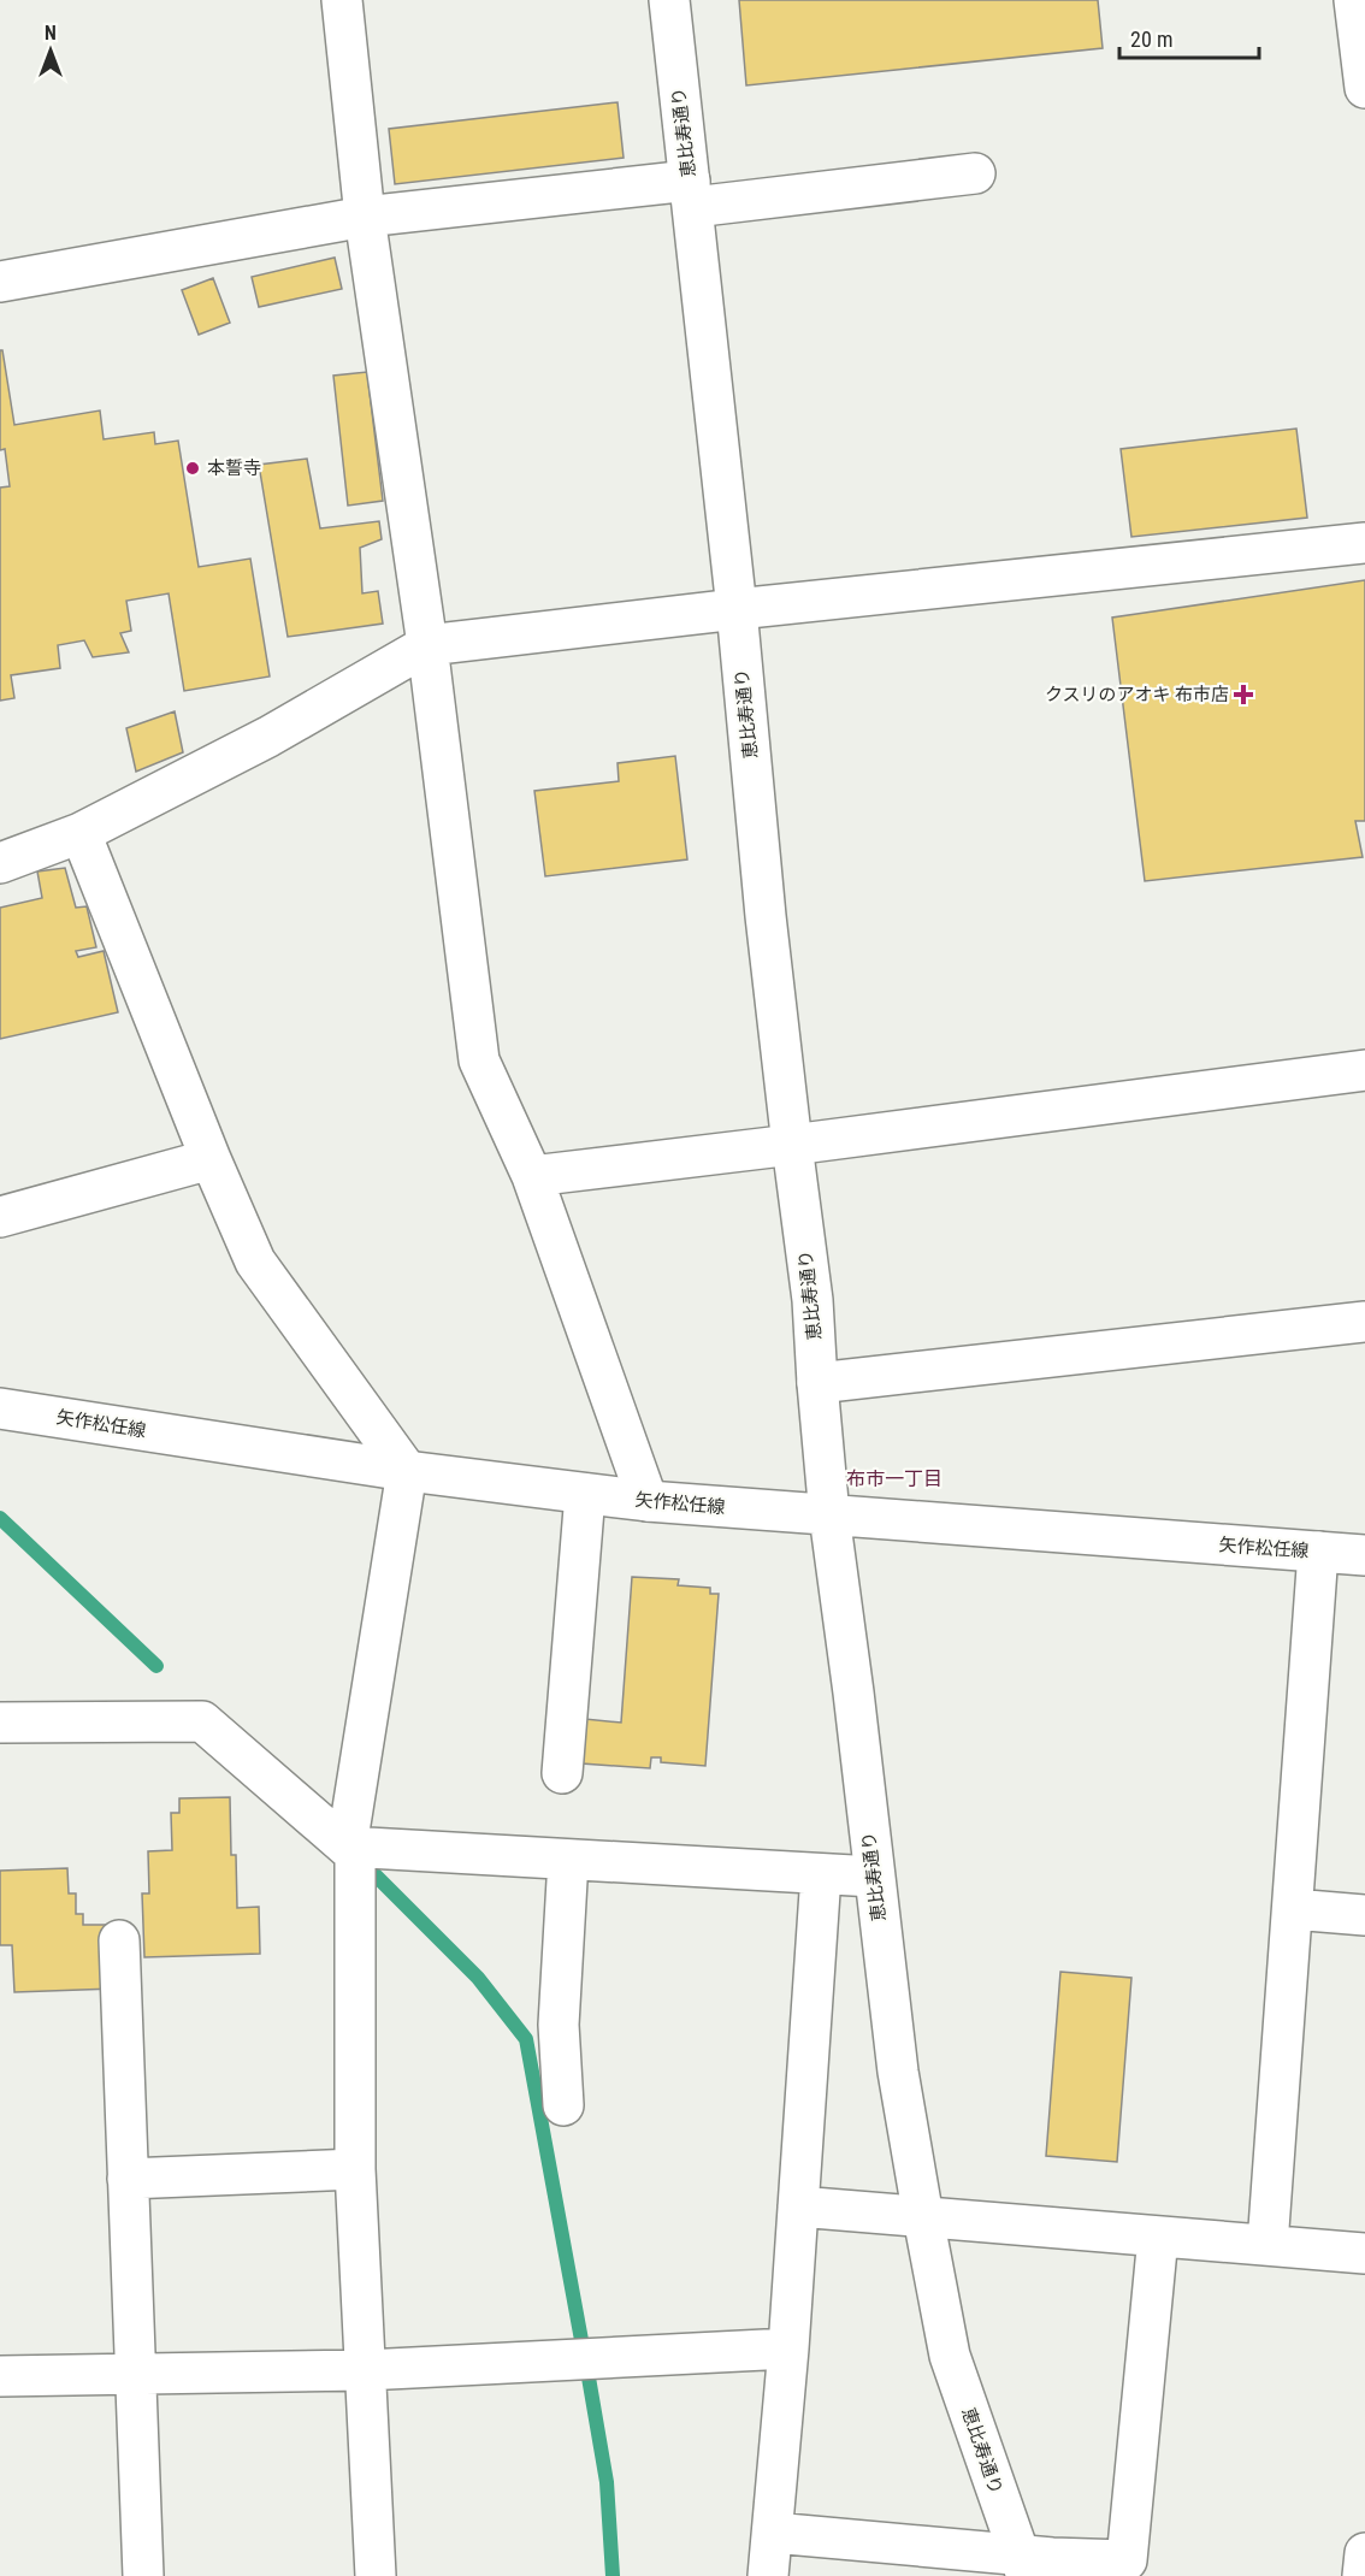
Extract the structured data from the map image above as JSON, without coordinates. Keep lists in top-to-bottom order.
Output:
{
  "streets": {
    "street": ["恵比寿通り", "矢作松任線"]
  },
  "crossings": [
    ["恵比寿通り", "矢作松任線"]
  ],
  "districts": ["布市一丁目"],
  "places": {
    "other": ["本誓寺"],
    "health": ["クスリのアオキ 布市店"]
  },
  "scale_bar": "20 m",
  "north": "top"
}
